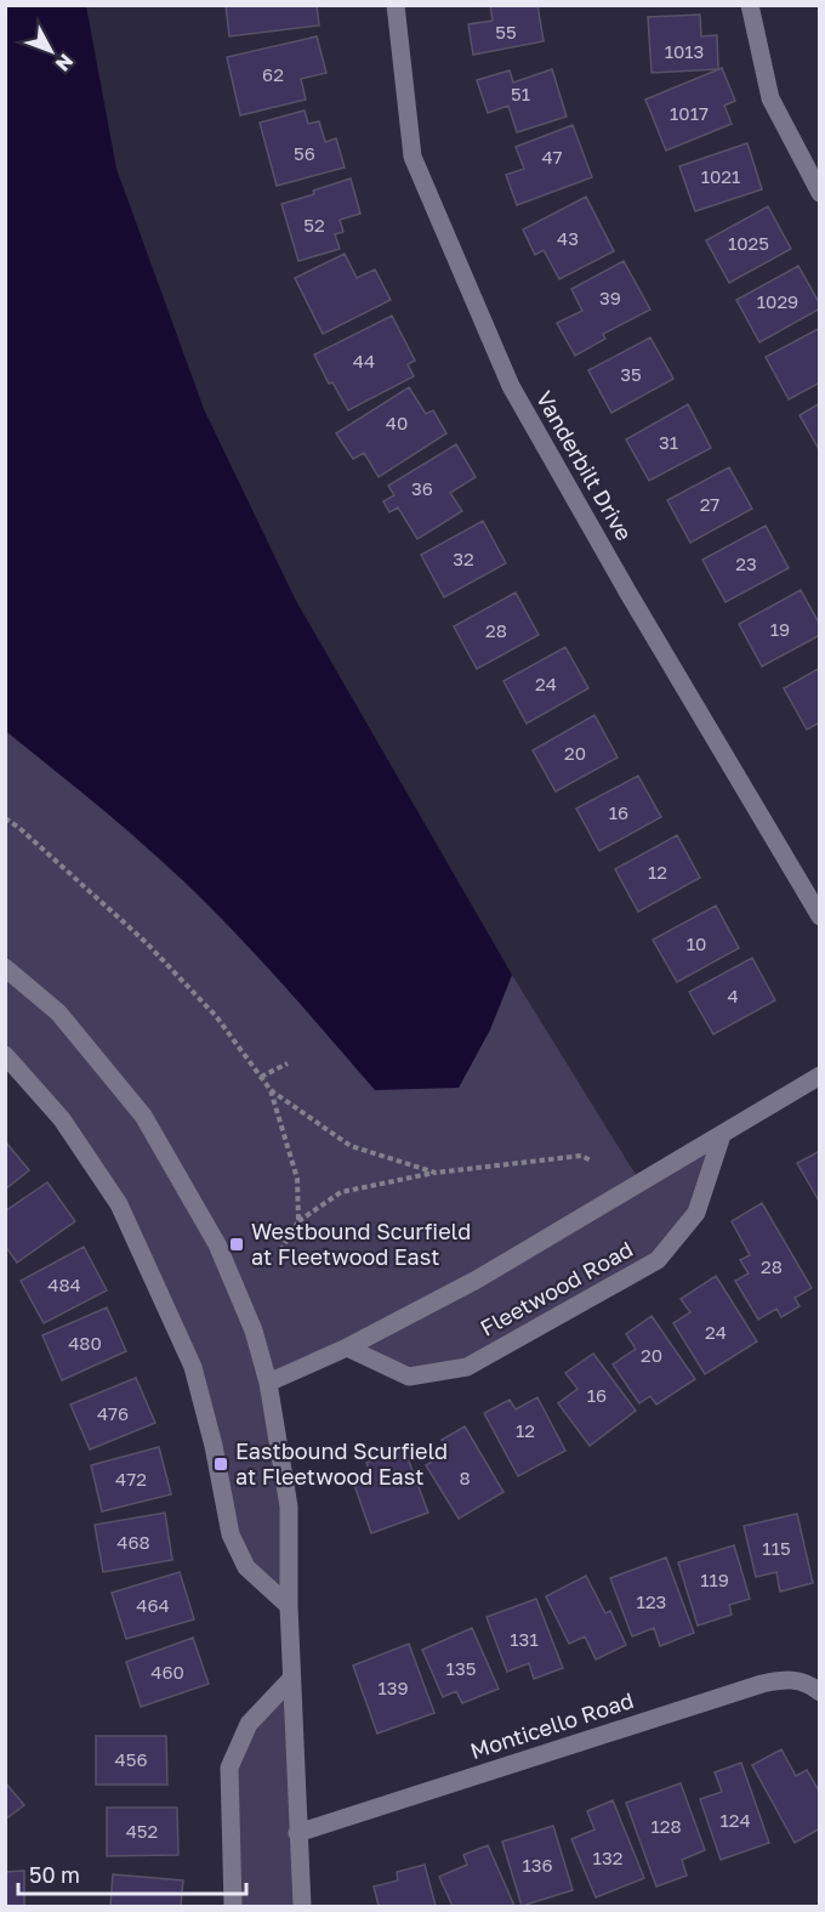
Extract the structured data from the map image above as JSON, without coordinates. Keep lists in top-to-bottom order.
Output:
{
  "streets": {
    "street": ["Vanderbilt Drive", "Fleetwood Road", "Monticello Road"]
  },
  "places": {
    "transit": ["Westbound Scurfield at Fleetwood East", "Eastbound Scurfield at Fleetwood East"]
  },
  "house_numbers": [
    "55",
    "1013",
    "62",
    "51",
    "1017",
    "56",
    "47",
    "1021",
    "52",
    "43",
    "1025",
    "39",
    "1029",
    "44",
    "35",
    "40",
    "31",
    "36",
    "27",
    "32",
    "23",
    "19",
    "28",
    "24",
    "20",
    "16",
    "12",
    "10",
    "4",
    "28",
    "484",
    "24",
    "480",
    "20",
    "16",
    "476",
    "12",
    "8",
    "472",
    "468",
    "115",
    "119",
    "123",
    "464",
    "131",
    "135",
    "460",
    "139",
    "456",
    "124",
    "128",
    "452",
    "132",
    "136"
  ],
  "scale_bar": "50 m",
  "north": "bottom right"
}
